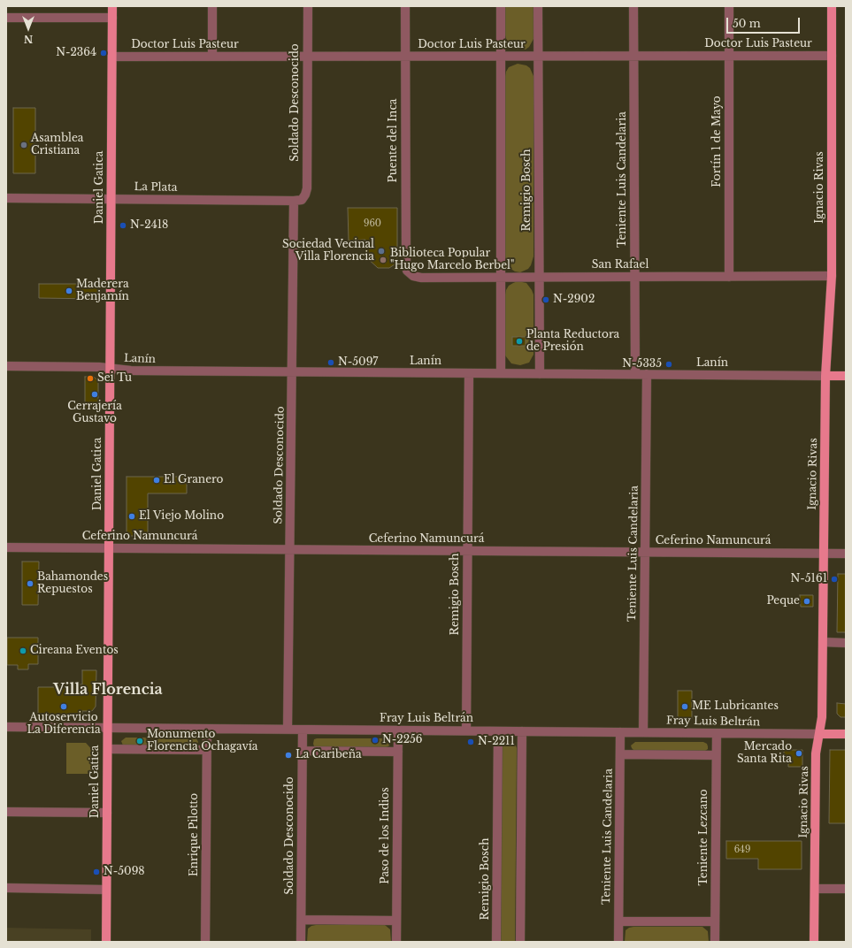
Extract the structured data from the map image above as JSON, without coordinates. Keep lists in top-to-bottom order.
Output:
{
  "streets": {
    "main road": [
      "Daniel Gatica",
      "Ignacio Rivas",
      "Lanín",
      "Fray Luis Beltrán"
    ],
    "street": [
      "Doctor Luis Pasteur",
      "Soldado Desconocido",
      "Puente del Inca",
      "Fortín 1 de Mayo",
      "Teniente Luis Candelaria",
      "La Plata",
      "Remigio Bosch",
      "San Rafael",
      "Ceferino Namuncurá",
      "Enrique Pilotto",
      "Paso de los Indios",
      "Teniente Lezcano"
    ]
  },
  "crossings": [
    ["Doctor Luis Pasteur", "Soldado Desconocido"],
    ["Doctor Luis Pasteur", "Puente del Inca"],
    ["Doctor Luis Pasteur", "Fortín 1 de Mayo"],
    ["Doctor Luis Pasteur", "Teniente Luis Candelaria"],
    ["Doctor Luis Pasteur", "Daniel Gatica"],
    ["Doctor Luis Pasteur", "Ignacio Rivas"],
    ["Doctor Luis Pasteur", "Remigio Bosch"],
    ["Soldado Desconocido", "La Plata"],
    ["Soldado Desconocido", "Lanín"],
    ["Soldado Desconocido", "Ceferino Namuncurá"],
    ["Soldado Desconocido", "Fray Luis Beltrán"],
    ["Puente del Inca", "San Rafael"],
    ["Fortín 1 de Mayo", "San Rafael"],
    ["Teniente Luis Candelaria", "San Rafael"],
    ["Teniente Luis Candelaria", "Lanín"],
    ["Teniente Luis Candelaria", "Ceferino Namuncurá"],
    ["Teniente Luis Candelaria", "Fray Luis Beltrán"],
    ["Daniel Gatica", "La Plata"],
    ["Daniel Gatica", "Lanín"],
    ["Daniel Gatica", "Ceferino Namuncurá"],
    ["Daniel Gatica", "Fray Luis Beltrán"],
    ["Ignacio Rivas", "San Rafael"],
    ["Ignacio Rivas", "Lanín"],
    ["Ignacio Rivas", "Ceferino Namuncurá"],
    ["Ignacio Rivas", "Fray Luis Beltrán"],
    ["Remigio Bosch", "San Rafael"],
    ["Remigio Bosch", "Lanín"],
    ["Remigio Bosch", "Ceferino Namuncurá"],
    ["Remigio Bosch", "Fray Luis Beltrán"],
    ["Fray Luis Beltrán", "Enrique Pilotto"],
    ["Fray Luis Beltrán", "Paso de los Indios"],
    ["Fray Luis Beltrán", "Teniente Lezcano"]
  ],
  "districts": ["Villa Florencia"],
  "places": [
    "N-2364",
    "Asamblea Cristiana",
    "N-2418",
    "Sociedad Vecinal Villa Florencia",
    "Biblioteca Popular \"Hugo Marcelo Berbel\"",
    "Maderera Benjamín",
    "N-2902",
    "Planta Reductora de Presión",
    "N-5097",
    "N-5335",
    "Sei Tu",
    "Cerrajería Gustavo",
    "El Granero",
    "El Viejo Molino",
    "N-5161",
    "Bahamondes Repuestos",
    "Peque",
    "Cireana Eventos",
    "Autoservicio La Diferencia",
    "ME Lubricantes",
    "N-2256",
    "Monumento Florencia Ochagavía",
    "N-2211",
    "Mercado Santa Rita",
    "La Caribeña",
    "N-5098"
  ],
  "house_numbers": ["960", "649"],
  "scale_bar": "50 m",
  "north": "bottom"
}
